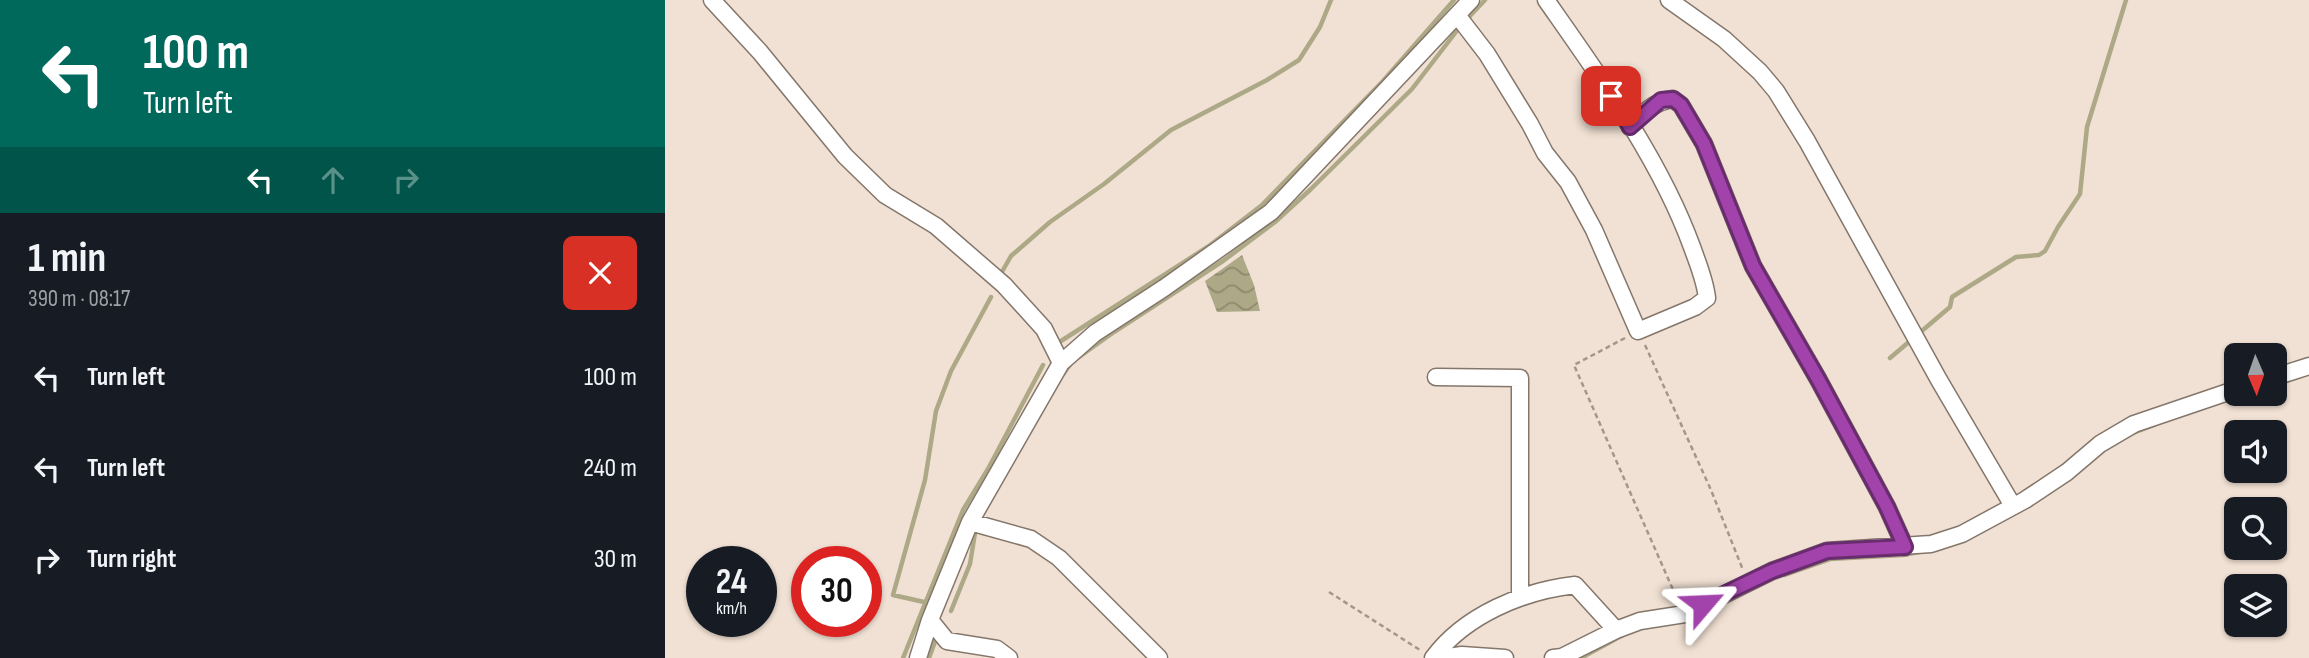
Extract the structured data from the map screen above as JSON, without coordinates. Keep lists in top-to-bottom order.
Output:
{
  "north": "bottom",
  "page": {
    "turn": ["100 m", "Turn left"],
    "heading": ["1 min", "390 m · 08:17"],
    "list": [
      {
        "name": "Turn left",
        "value": "100 m"
      },
      {
        "name": "Turn left",
        "value": "240 m"
      },
      {
        "name": "Turn right",
        "value": "30 m"
      }
    ],
    "speed": "24 km/h",
    "limit": "30"
  }
}
